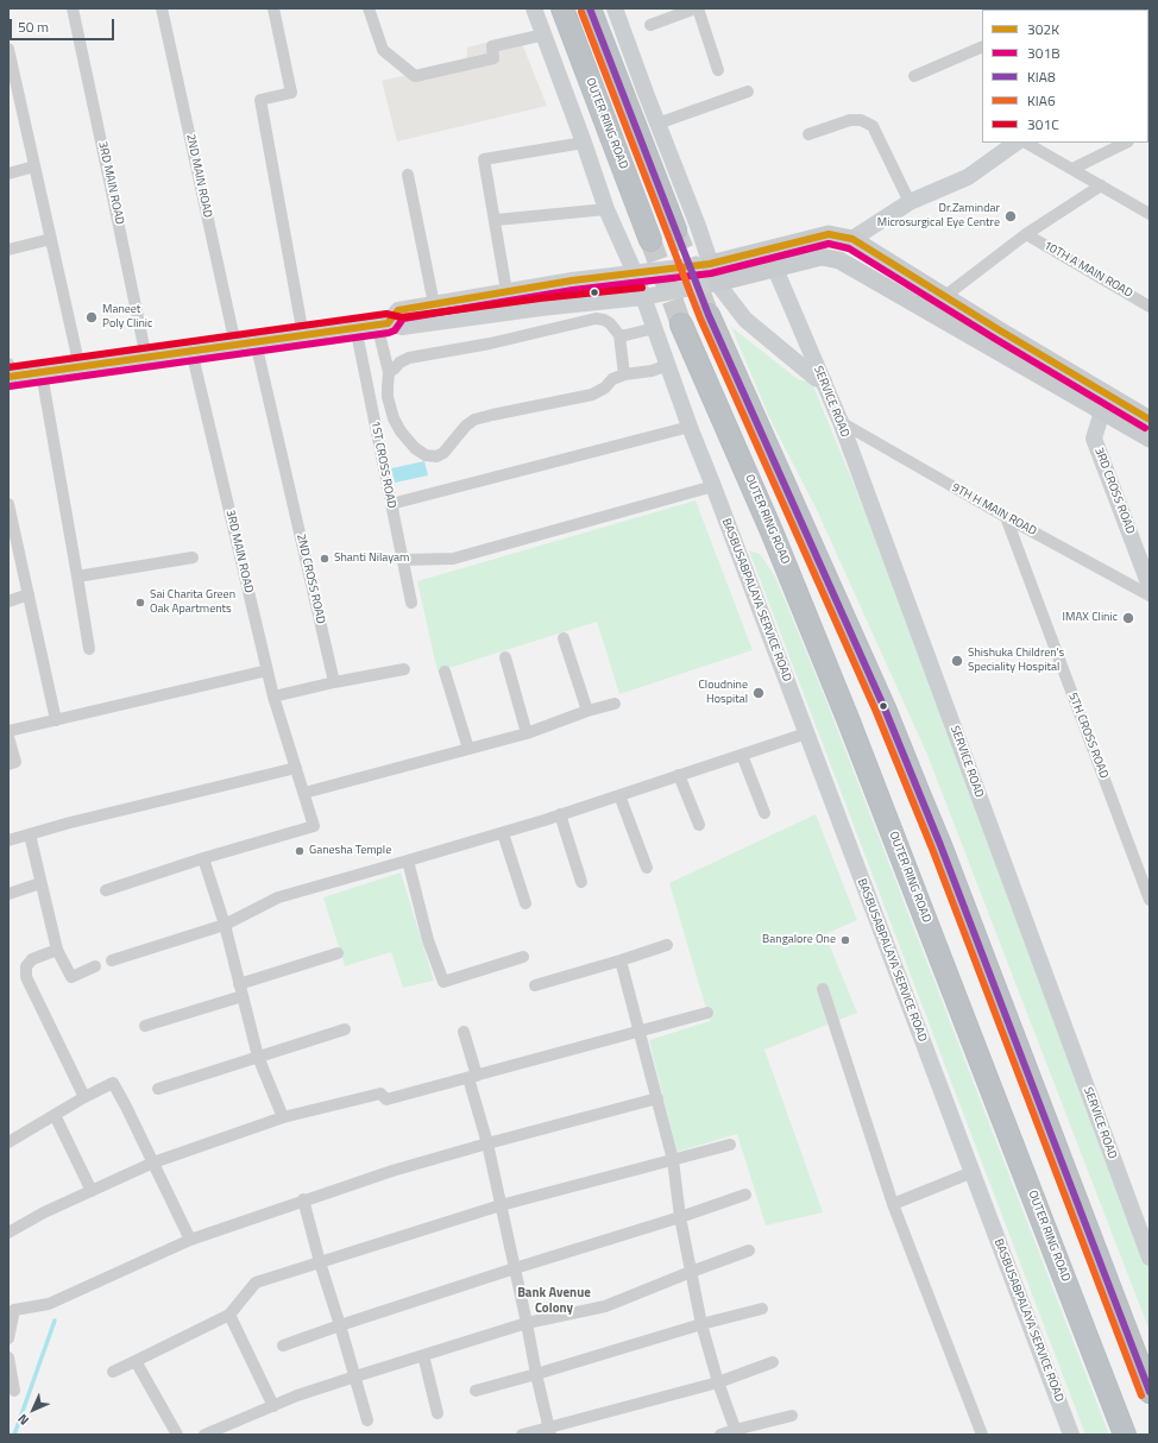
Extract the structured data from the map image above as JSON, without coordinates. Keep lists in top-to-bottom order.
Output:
{
  "streets": {
    "highway": ["OUTER RING ROAD"],
    "street": [
      "2ND MAIN ROAD",
      "3RD MAIN ROAD",
      "10TH A MAIN ROAD",
      "SERVICE ROAD",
      "1ST CROSS ROAD",
      "3RD CROSS ROAD",
      "9TH H MAIN ROAD",
      "2ND CROSS ROAD",
      "BASBUSABPALAYA SERVICE ROAD",
      "5TH CROSS ROAD"
    ]
  },
  "crossings": [
    ["SERVICE ROAD", "9TH H MAIN ROAD"],
    ["9TH H MAIN ROAD", "5TH CROSS ROAD"]
  ],
  "districts": ["Bank Avenue Colony"],
  "places": [
    "Dr.Zamindar Microsurgical Eye Centre",
    "Maneet Poly Clinic",
    "Shanti Nilayam",
    "Sai Charita Green Oak Apartments",
    "IMAX Clinic",
    "Shishuka Children's Speciality Hospital",
    "Cloudnine Hospital",
    "Ganesha Temple",
    "Bangalore One"
  ],
  "lines": [
    "transit line KIA8",
    "transit line KIA6",
    "transit line 302K",
    "transit line 301B",
    "transit line 301C"
  ],
  "legend": [
    "302K",
    "301B",
    "KIA8",
    "KIA6",
    "301C"
  ],
  "scale_bar": "50 m",
  "north": "bottom left"
}
